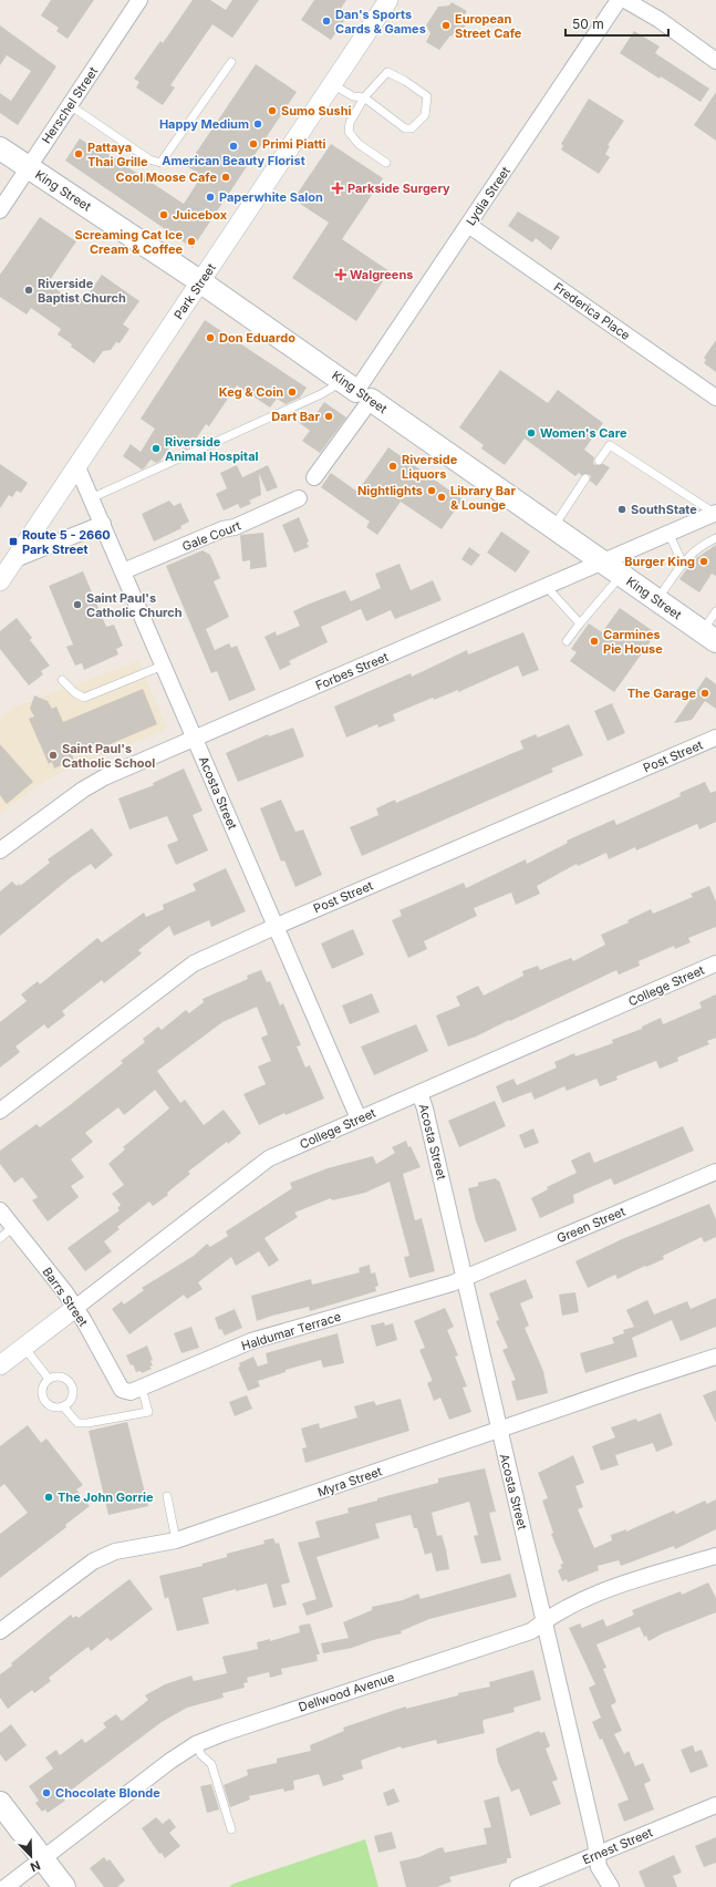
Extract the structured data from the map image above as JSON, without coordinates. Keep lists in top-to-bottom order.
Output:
{
  "streets": {
    "main road": ["King Street"],
    "street": [
      "Herschel Street",
      "Lydia Street",
      "Park Street",
      "Frederica Place",
      "Gale Court",
      "Forbes Street",
      "Post Street",
      "Acosta Street",
      "College Street",
      "Green Street",
      "Barrs Street",
      "Haldumar Terrace",
      "Myra Street",
      "Dellwood Avenue",
      "Ernest Street"
    ]
  },
  "crossings": [
    ["Herschel Street", "King Street"],
    ["King Street", "Lydia Street"],
    ["King Street", "Park Street"],
    ["King Street", "Forbes Street"],
    ["Lydia Street", "Frederica Place"],
    ["Park Street", "Acosta Street"],
    ["Gale Court", "Acosta Street"],
    ["Forbes Street", "Acosta Street"],
    ["Post Street", "Acosta Street"],
    ["Acosta Street", "College Street"],
    ["Acosta Street", "Green Street"],
    ["Acosta Street", "Haldumar Terrace"],
    ["Acosta Street", "Myra Street"],
    ["Acosta Street", "Dellwood Avenue"],
    ["Acosta Street", "Ernest Street"],
    ["College Street", "Barrs Street"],
    ["Green Street", "Haldumar Terrace"],
    ["Barrs Street", "Haldumar Terrace"]
  ],
  "places": {
    "other": [
      "Dan's Sports Cards & Games",
      "European Street Cafe",
      "Sumo Sushi",
      "Happy Medium",
      "Primi Piatti",
      "American Beauty Florist",
      "Pattaya Thai Grille",
      "Cool Moose Cafe",
      "Paperwhite Salon",
      "Juicebox",
      "Screaming Cat Ice Cream & Coffee",
      "Riverside Baptist Church",
      "Don Eduardo",
      "Keg & Coin",
      "Dart Bar",
      "Women's Care",
      "Riverside Animal Hospital",
      "Riverside Liquors",
      "Nightlights",
      "Library Bar & Lounge",
      "SouthState",
      "Burger King",
      "Saint Paul's Catholic Church",
      "Carmines Pie House",
      "The Garage",
      "Saint Paul's Catholic School",
      "The John Gorrie",
      "Chocolate Blonde"
    ],
    "health": ["Parkside Surgery", "Walgreens"],
    "transit": ["Route 5 - 2660 Park Street"]
  },
  "scale_bar": "50 m",
  "north": "bottom right"
}
